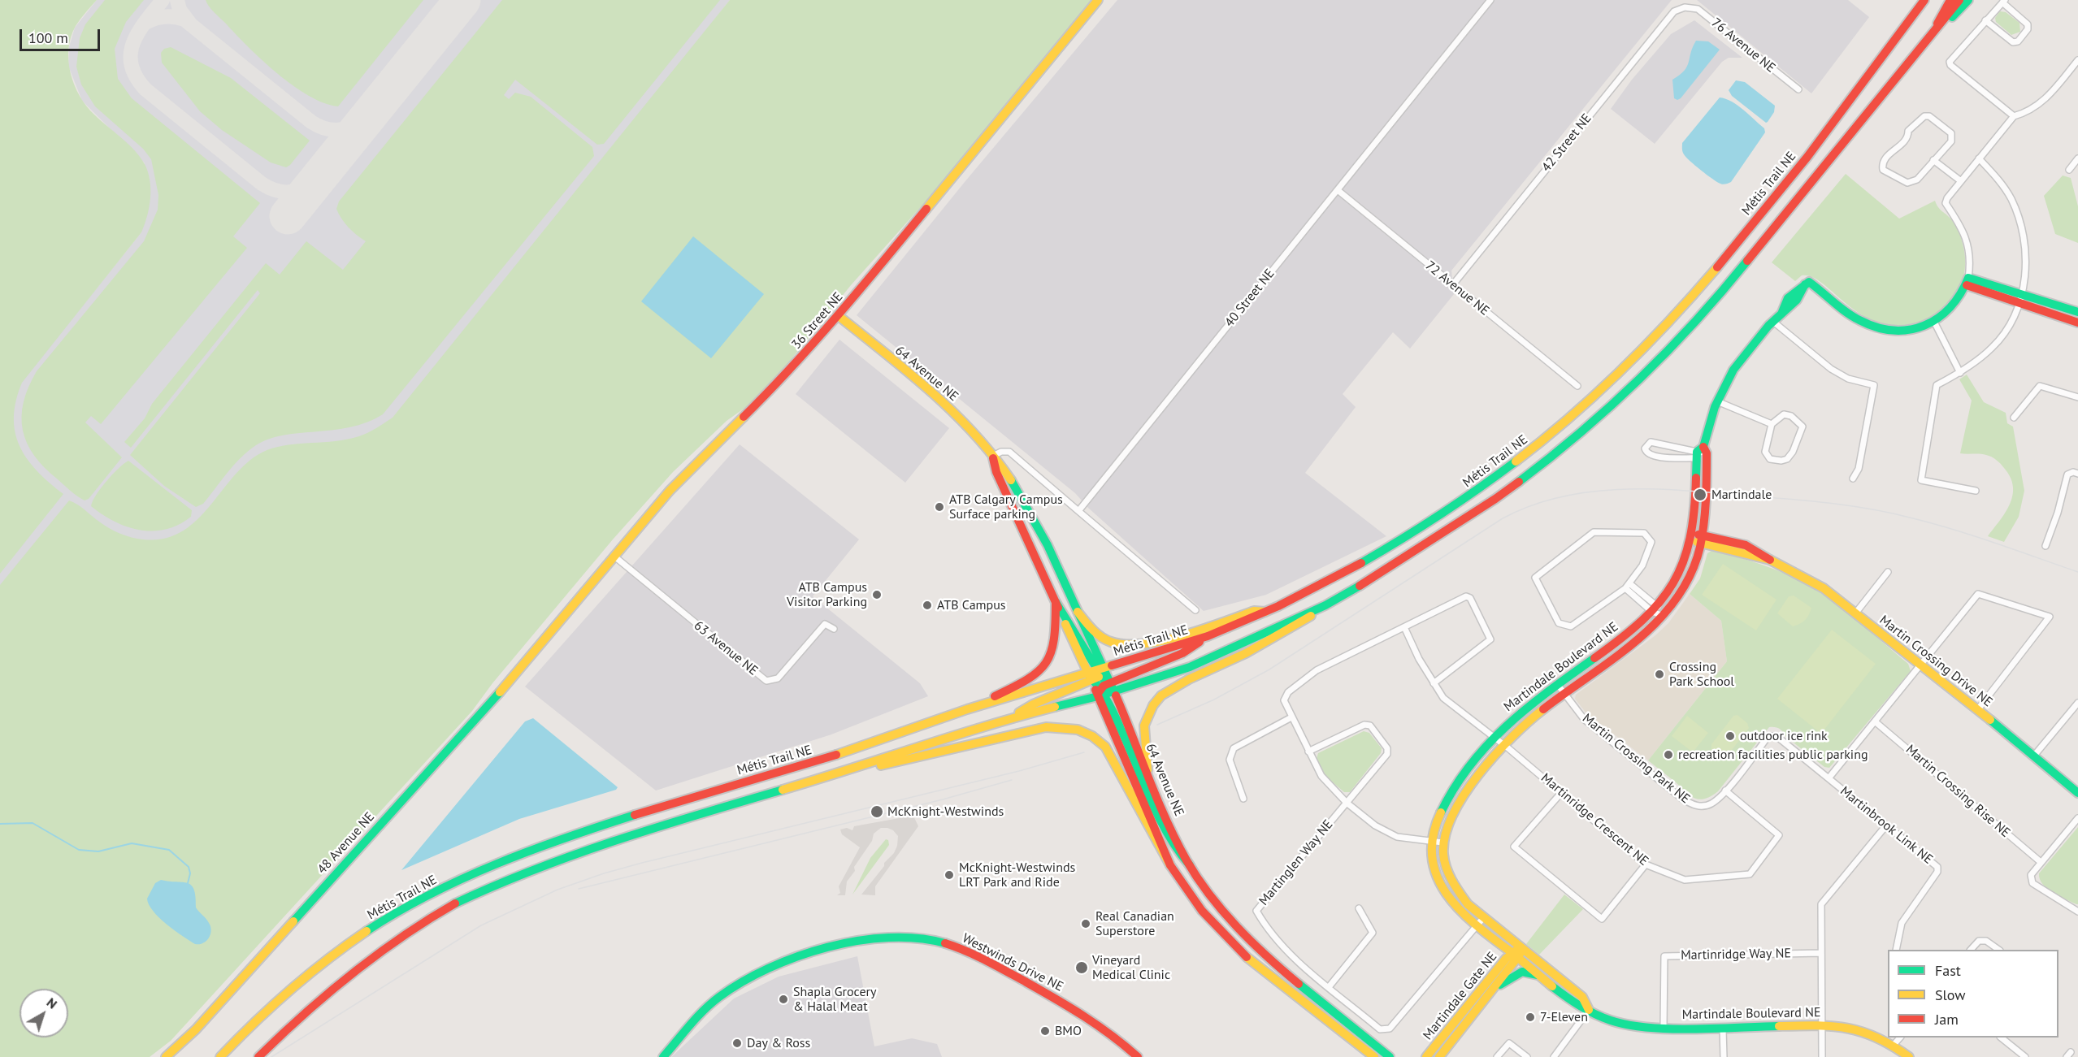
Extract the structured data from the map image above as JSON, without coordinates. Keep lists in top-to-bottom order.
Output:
{
  "streets": {
    "main road": [
      "Métis Trail NE",
      "36 Street NE",
      "64 Avenue NE",
      "Martin Crossing Drive NE",
      "Martindale Boulevard NE",
      "48 Avenue NE",
      "Westwinds Drive NE",
      "Martindale Gate NE"
    ],
    "street": [
      "76 Avenue NE",
      "42 Street NE",
      "72 Avenue NE",
      "40 Street NE",
      "63 Avenue NE",
      "Martin Crossing Park NE",
      "Martin Crossing Rise NE",
      "Martinridge Crescent NE",
      "Martinbrook Link NE",
      "Martinglen Way NE",
      "Martinridge Way NE"
    ]
  },
  "crossings": [
    ["76 Avenue NE", "42 Street NE"],
    ["42 Street NE", "72 Avenue NE"],
    ["Métis Trail NE", "64 Avenue NE"],
    ["72 Avenue NE", "40 Street NE"],
    ["36 Street NE", "64 Avenue NE"],
    ["36 Street NE", "63 Avenue NE"],
    ["36 Street NE", "48 Avenue NE"],
    ["Martin Crossing Drive NE", "Martindale Boulevard NE"],
    ["Martindale Boulevard NE", "Martin Crossing Park NE"],
    ["Martindale Boulevard NE", "Martinridge Crescent NE"],
    ["Martindale Boulevard NE", "Martinglen Way NE"],
    ["Martindale Boulevard NE", "Martinridge Way NE"],
    ["Martindale Boulevard NE", "Martindale Gate NE"],
    ["Martin Crossing Park NE", "Martinridge Crescent NE"],
    ["Martin Crossing Park NE", "Martinbrook Link NE"]
  ],
  "places": [
    "Martindale",
    "ATB Calgary Campus Surface parking",
    "ATB Campus Visitor Parking",
    "ATB Campus",
    "Crossing Park School",
    "outdoor ice rink",
    "recreation facilities public parking",
    "McKnight-Westwinds",
    "McKnight-Westwinds LRT Park and Ride",
    "Real Canadian Superstore",
    "Vineyard Medical Clinic",
    "Shapla Grocery & Halal Meat",
    "7-Eleven",
    "BMO",
    "Day & Ross"
  ],
  "legend": ["Fast", "Slow", "Jam"],
  "scale_bar": "100 m",
  "north": "top right"
}
